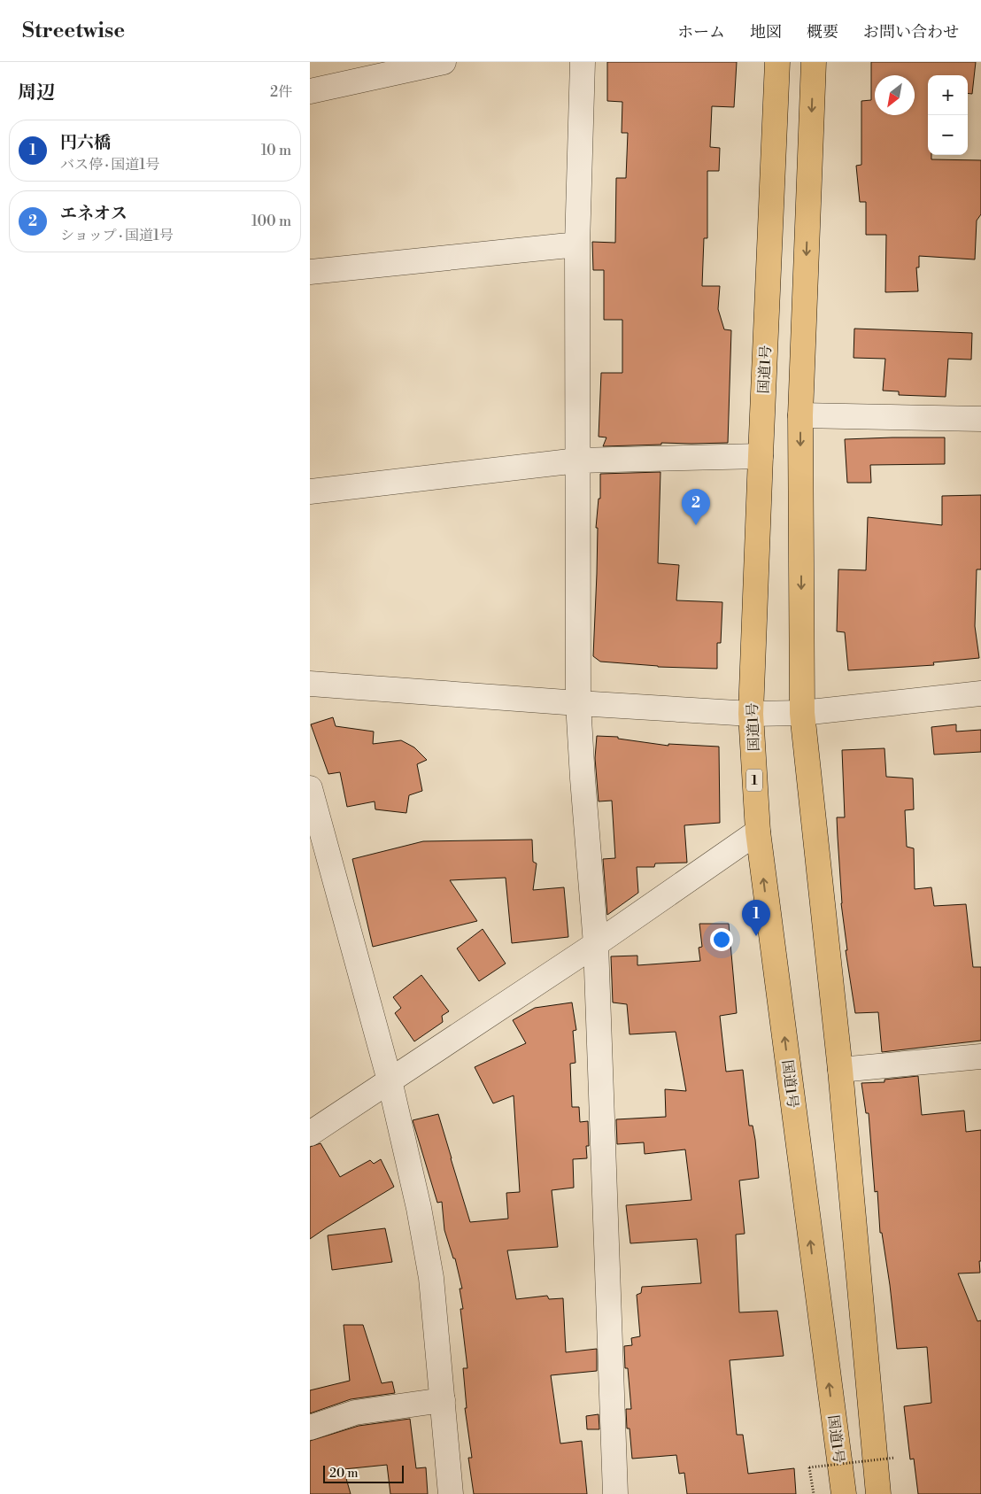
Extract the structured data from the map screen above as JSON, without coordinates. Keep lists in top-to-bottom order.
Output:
{
  "streets": {
    "highway": ["国道1号", "1"]
  },
  "scale_bar": "20 m",
  "north": "bottom left",
  "page": {
    "header": "Streetwise",
    "nav": [
      "ホーム",
      "地図",
      "概要",
      "お問い合わせ"
    ],
    "heading": ["周辺", "2件"],
    "map_buttons": ["+", "−"],
    "list": [
      {
        "mark": "1",
        "name": "円六橋",
        "note": "バス停 · 国道1号",
        "value": "10 m"
      },
      {
        "mark": "2",
        "name": "エネオス",
        "note": "ショップ · 国道1号",
        "value": "100 m"
      }
    ],
    "pins": ["2", "1"],
    "scale": "20 m"
  }
}
